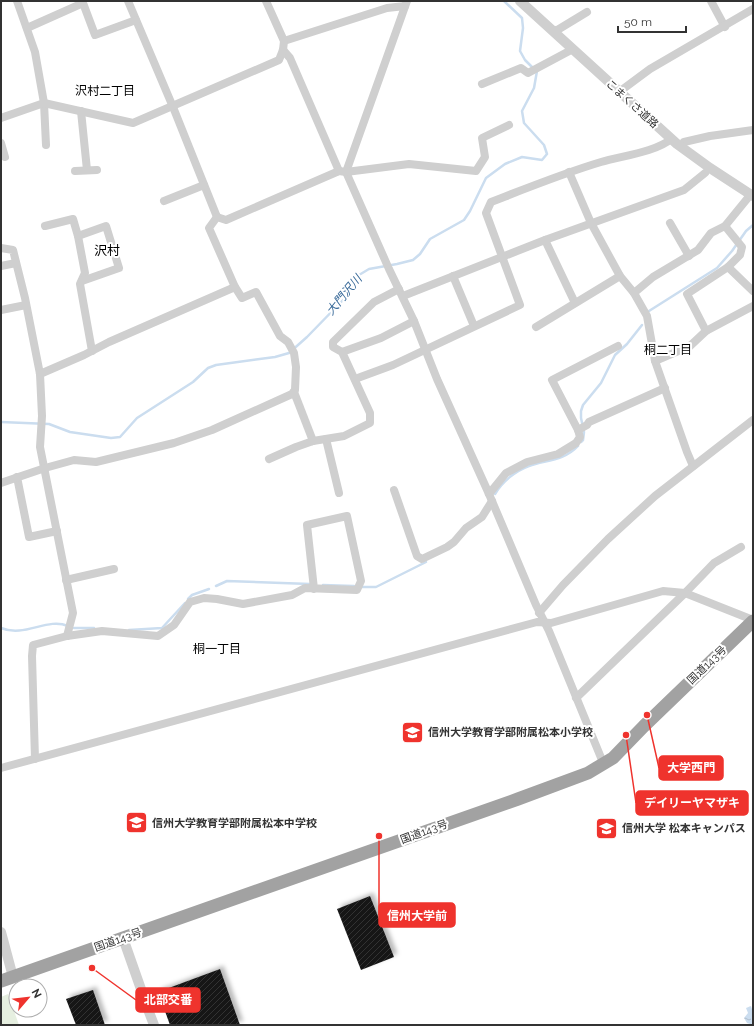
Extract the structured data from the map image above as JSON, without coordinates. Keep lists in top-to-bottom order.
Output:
{
  "streets": {
    "highway": ["国道143号"],
    "street": ["こまくさ道路"]
  },
  "districts": [
    "沢村二丁目",
    "沢村",
    "桐二丁目",
    "桐一丁目"
  ],
  "water": ["大門沢川"],
  "places": {
    "other": [
      "大学西門",
      "デイリーヤマザキ",
      "信州大学前",
      "北部交番"
    ],
    "school or university": ["信州大学教育学部附属松本小学校", "信州大学教育学部附属松本中学校", "信州大学 松本キャンパス"]
  },
  "scale_bar": "50 m",
  "north": "top right"
}
